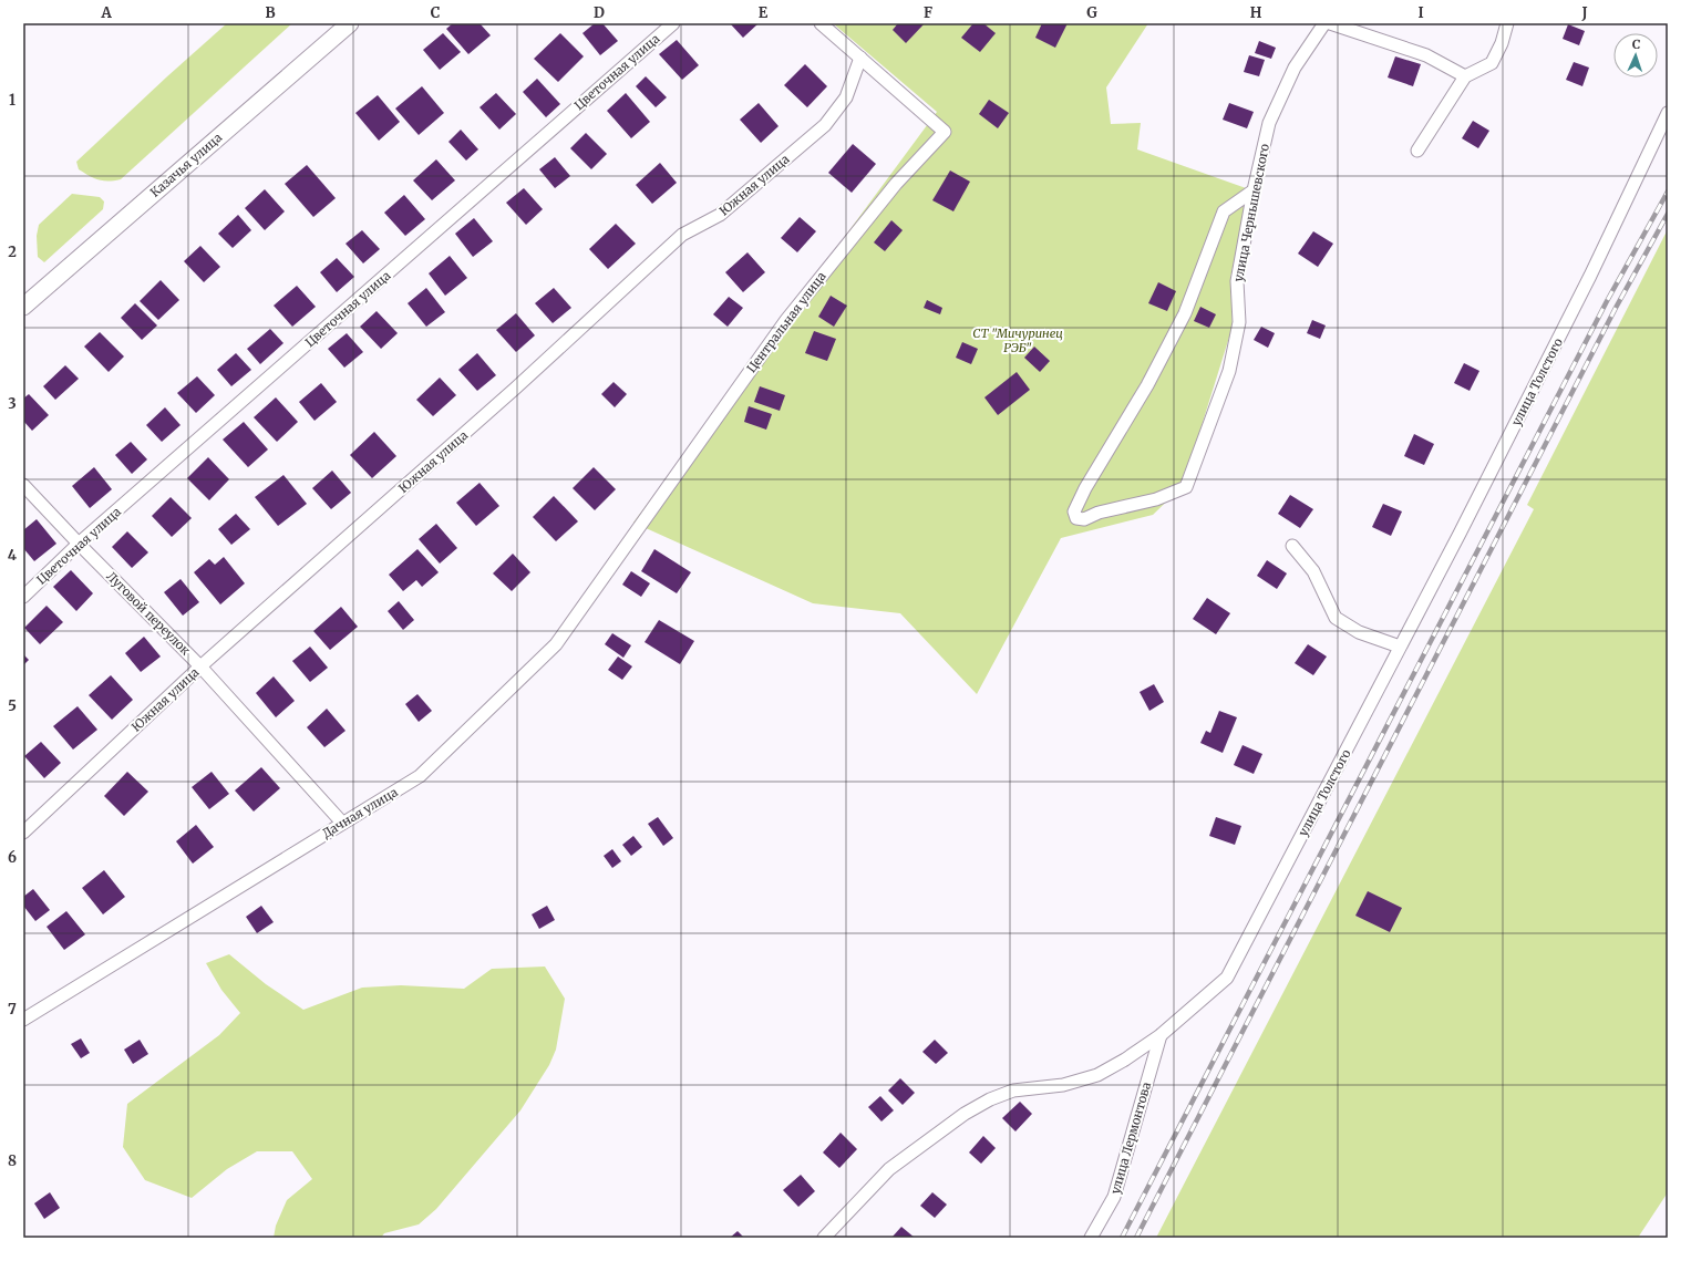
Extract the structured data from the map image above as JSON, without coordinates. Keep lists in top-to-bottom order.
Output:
{
  "streets": {
    "main road": ["Казачья улица"],
    "street": [
      "Цветочная улица",
      "Южная улица",
      "улица Чернышевского",
      "Центральная улица",
      "улица Толстого",
      "Луговой переулок",
      "Дачная улица",
      "улица Лермонтова"
    ]
  },
  "crossings": [
    ["Цветочная улица", "Луговой переулок"],
    ["Южная улица", "Центральная улица"],
    ["Южная улица", "Луговой переулок"],
    ["Центральная улица", "Дачная улица"],
    ["улица Толстого", "улица Лермонтова"],
    ["Луговой переулок", "Дачная улица"]
  ],
  "parks": ["СТ \"Мичуринец РЭБ\""],
  "north": "top",
  "grid": {
    "columns": [
      "A",
      "B",
      "C",
      "D",
      "E",
      "F",
      "G",
      "H",
      "I",
      "J"
    ],
    "rows": [
      "1",
      "2",
      "3",
      "4",
      "5",
      "6",
      "7",
      "8"
    ]
  }
}
